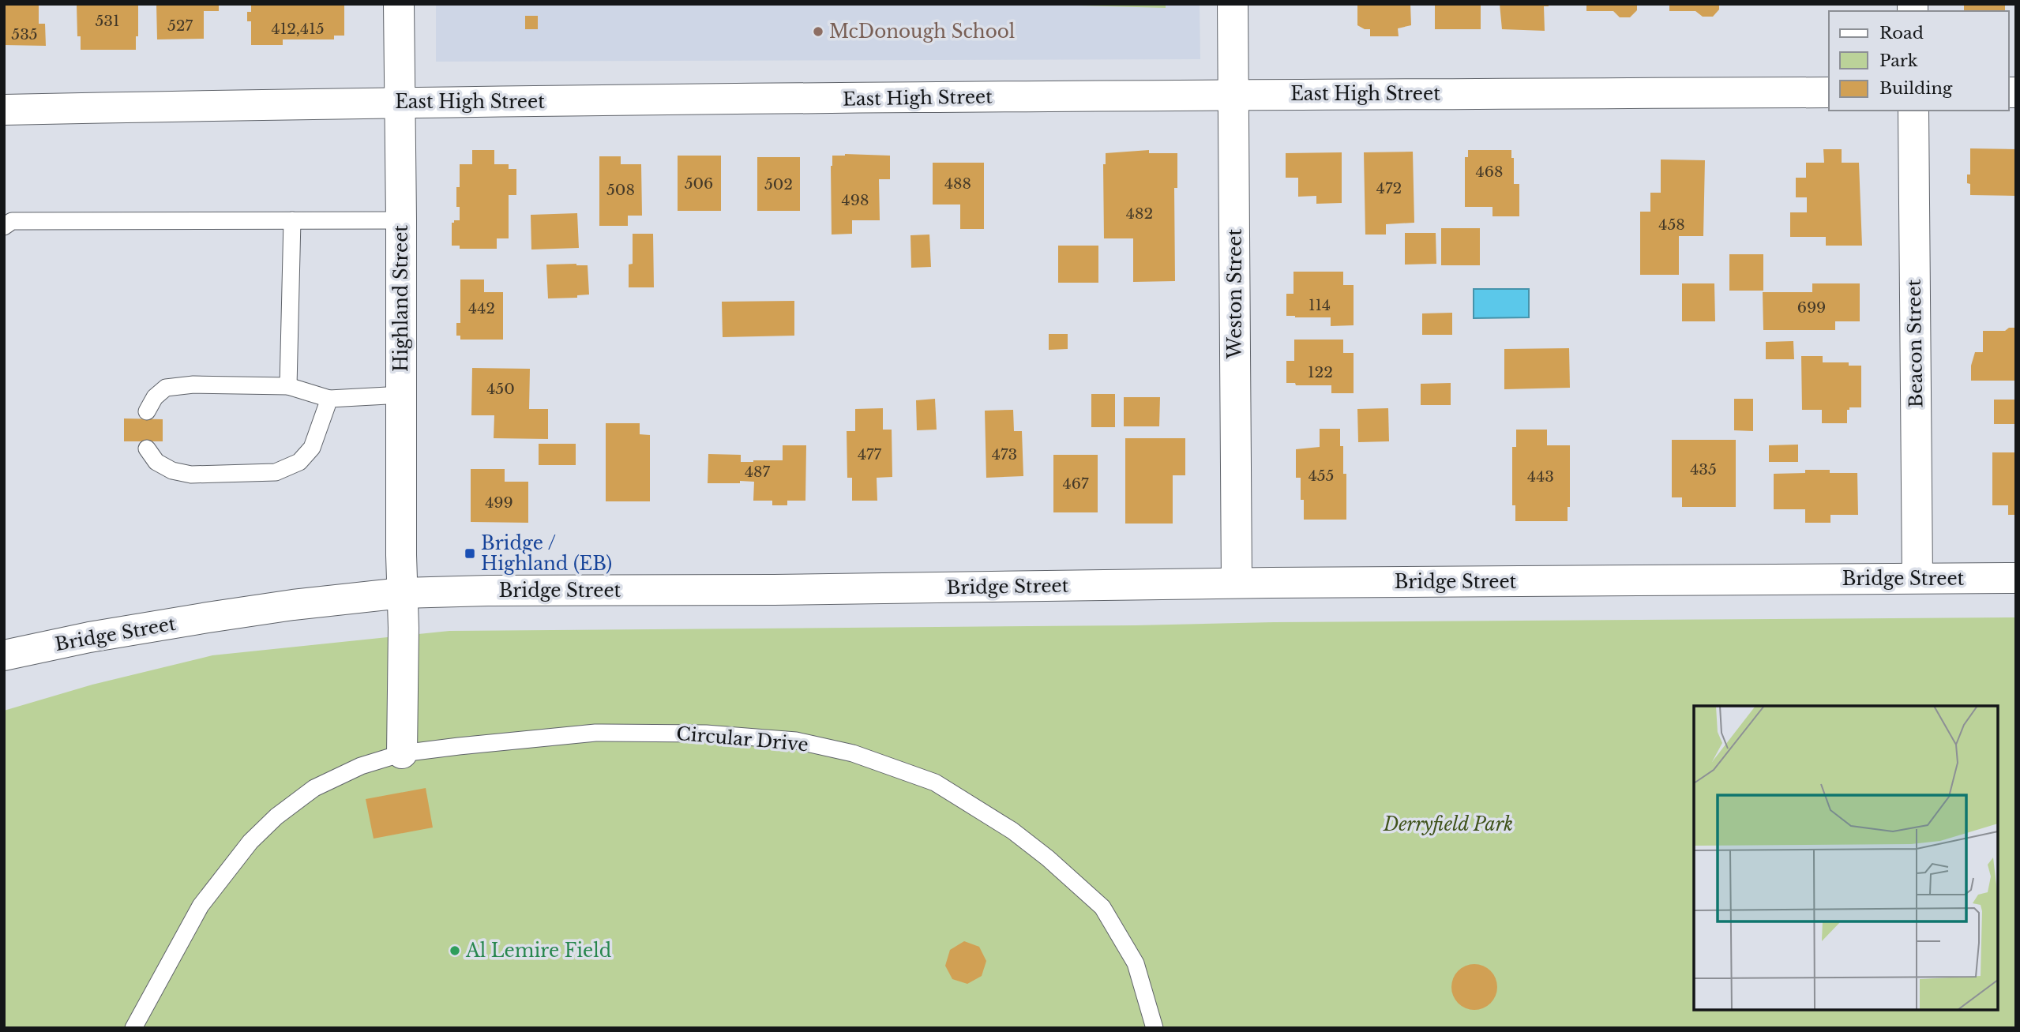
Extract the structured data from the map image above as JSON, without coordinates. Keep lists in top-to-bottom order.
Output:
{
  "streets": {
    "street": [
      "East High Street",
      "Weston Street",
      "Highland Street",
      "Beacon Street",
      "Bridge Street"
    ],
    "lane": ["Circular Drive"]
  },
  "crossings": [
    ["East High Street", "Weston Street"],
    ["East High Street", "Highland Street"],
    ["Weston Street", "Bridge Street"],
    ["Highland Street", "Bridge Street"],
    ["Beacon Street", "Bridge Street"]
  ],
  "parks": ["Derryfield Park"],
  "places": {
    "other": ["McDonough School", "Al Lemire Field"],
    "transit": ["Bridge / Highland (EB)"]
  },
  "house_numbers": [
    "531",
    "527",
    "412,415",
    "535",
    "468",
    "506",
    "488",
    "502",
    "472",
    "508",
    "498",
    "482",
    "458",
    "114",
    "699",
    "442",
    "122",
    "450",
    "477",
    "473",
    "435",
    "487",
    "455",
    "443",
    "467",
    "499"
  ],
  "legend": ["Road", "Park", "Building"]
}
